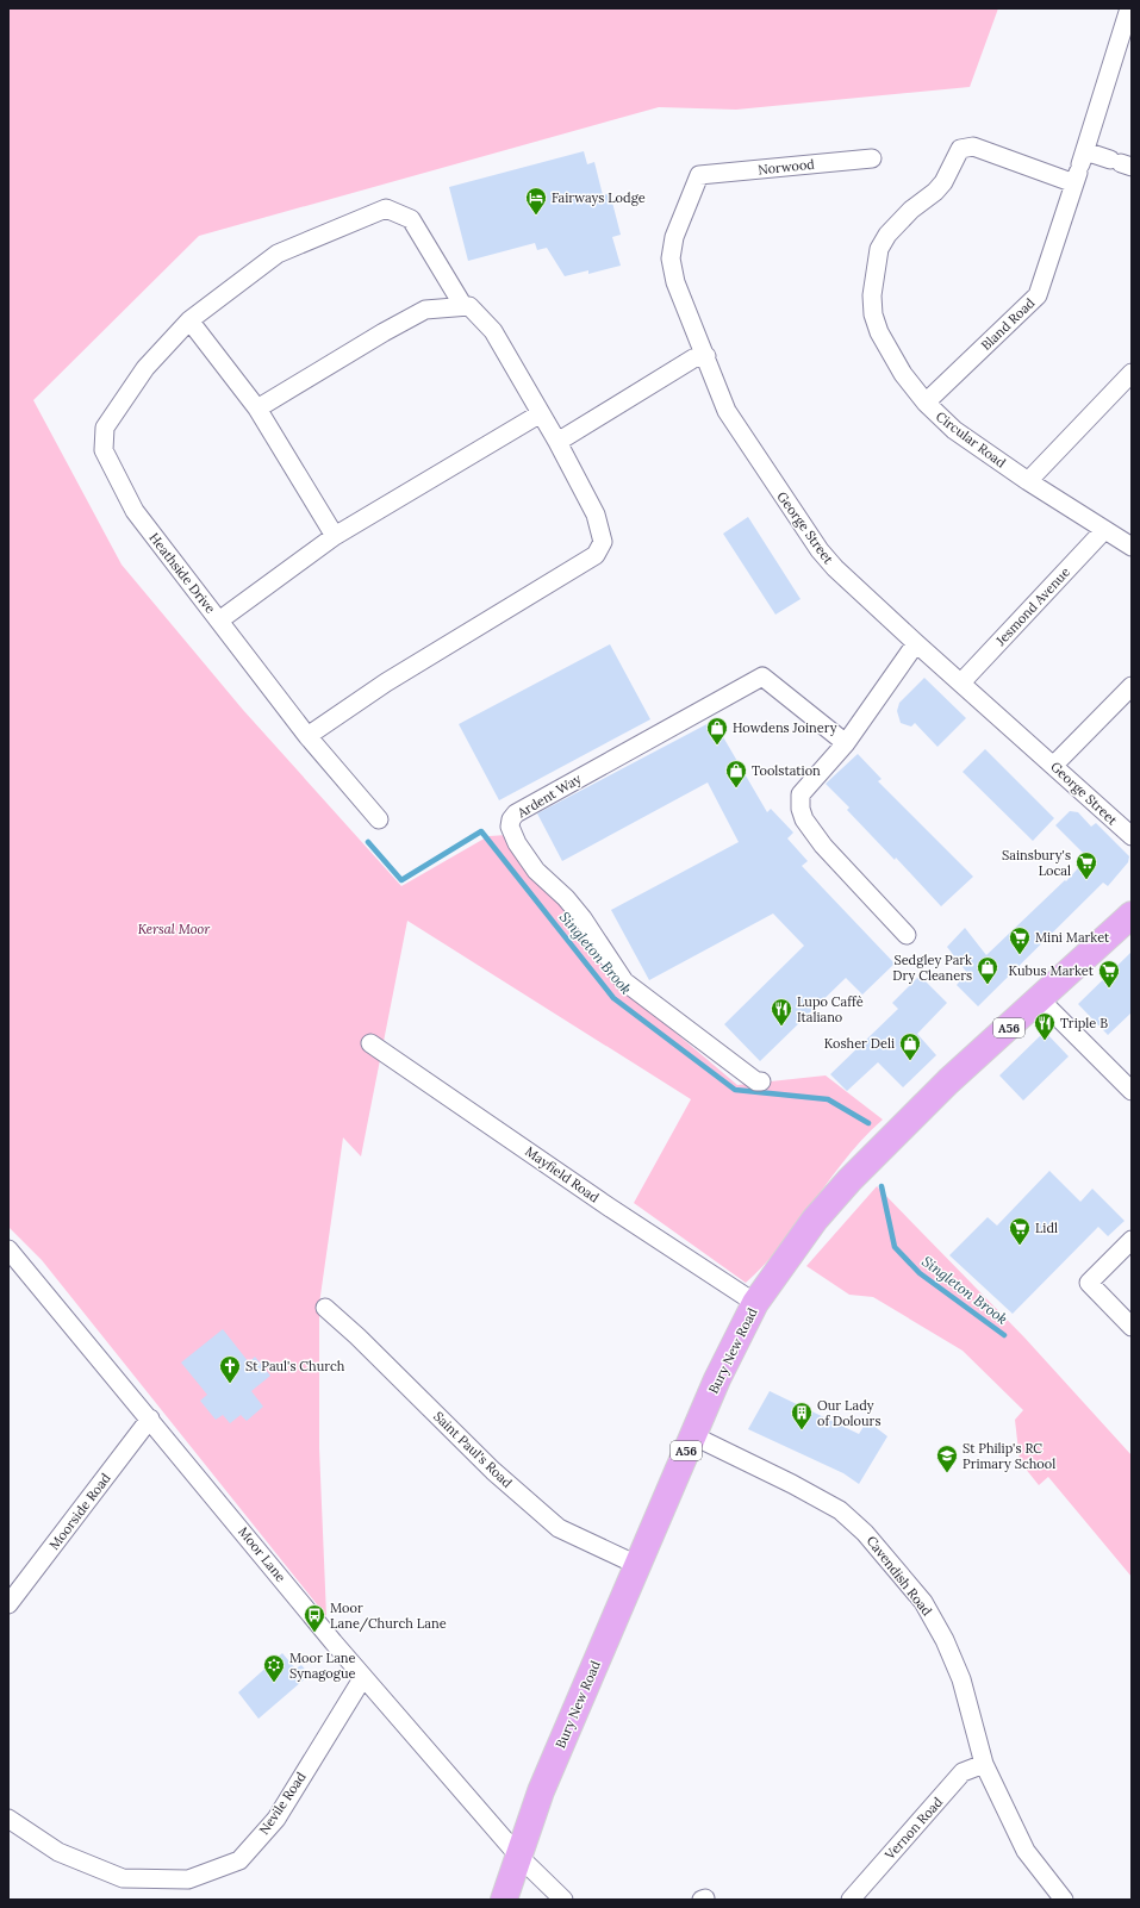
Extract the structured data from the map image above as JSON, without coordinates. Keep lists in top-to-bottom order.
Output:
{
  "streets": {
    "highway": ["A56", "Bury New Road"],
    "street": [
      "Norwood",
      "Bland Road",
      "Circular Road",
      "George Street",
      "Heathside Drive",
      "Jesmond Avenue",
      "Ardent Way",
      "Mayfield Road",
      "Saint Paul's Road",
      "Moorside Road",
      "Moor Lane",
      "Cavendish Road",
      "Nevile Road",
      "Vernon Road"
    ]
  },
  "crossings": [
    ["Norwood", "George Street"],
    ["Bland Road", "Circular Road"],
    ["Circular Road", "Jesmond Avenue"],
    ["George Street", "Jesmond Avenue"],
    ["Mayfield Road", "Bury New Road"],
    ["Bury New Road", "Saint Paul's Road"],
    ["Bury New Road", "Moor Lane"],
    ["Bury New Road", "Cavendish Road"],
    ["Moorside Road", "Moor Lane"],
    ["Moor Lane", "Nevile Road"],
    ["Cavendish Road", "Vernon Road"]
  ],
  "water": ["Singleton Brook"],
  "parks": ["Kersal Moor"],
  "places": {
    "hotel": ["Fairways Lodge"],
    "shop": [
      "Howdens Joinery",
      "Toolstation",
      "Sedgley Park Dry Cleaners",
      "Kosher Deli"
    ],
    "supermarket": [
      "Sainsbury's Local",
      "Mini Market",
      "Kubus Market",
      "Lidl"
    ],
    "restaurant": ["Lupo Caffè Italiano", "Triple B"],
    "church": ["St Paul's Church"],
    "building": ["Our Lady of Dolours"],
    "school or university": ["St Philip's RC Primary School"],
    "bus stop": ["Moor Lane/Church Lane"],
    "synagogue": ["Moor Lane Synagogue"]
  }
}
